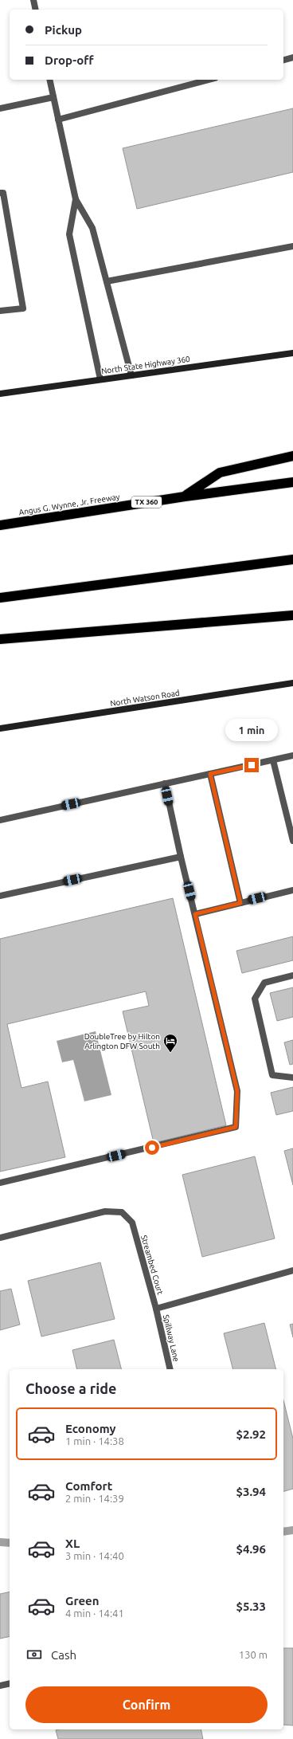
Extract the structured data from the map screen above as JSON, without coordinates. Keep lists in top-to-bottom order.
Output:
{
  "streets": {
    "highway": ["TX 360", "Angus G. Wynne, Jr. Freeway"],
    "main road": ["North State Highway 360", "North Watson Road"],
    "lane": ["Streambed Court", "Spillway Lane"]
  },
  "crossings": [
    ["Streambed Court", "Spillway Lane"]
  ],
  "places": {
    "hotel": ["DoubleTree by Hilton Arlington DFW South"]
  },
  "page": {
    "banner": ["Pickup", "Drop-off"],
    "bubble": "1 min",
    "heading": "Choose a ride",
    "list": [
      {
        "name": "Economy",
        "note": "1 min · 14:38",
        "value": "$2.92"
      },
      {
        "name": "Comfort",
        "note": "2 min · 14:39",
        "value": "$3.94"
      },
      {
        "name": "XL",
        "note": "3 min · 14:40",
        "value": "$4.96"
      },
      {
        "name": "Green",
        "note": "4 min · 14:41",
        "value": "$5.33"
      }
    ],
    "pay": ["Cash", "130 m"],
    "buttons": "Confirm"
  }
}
